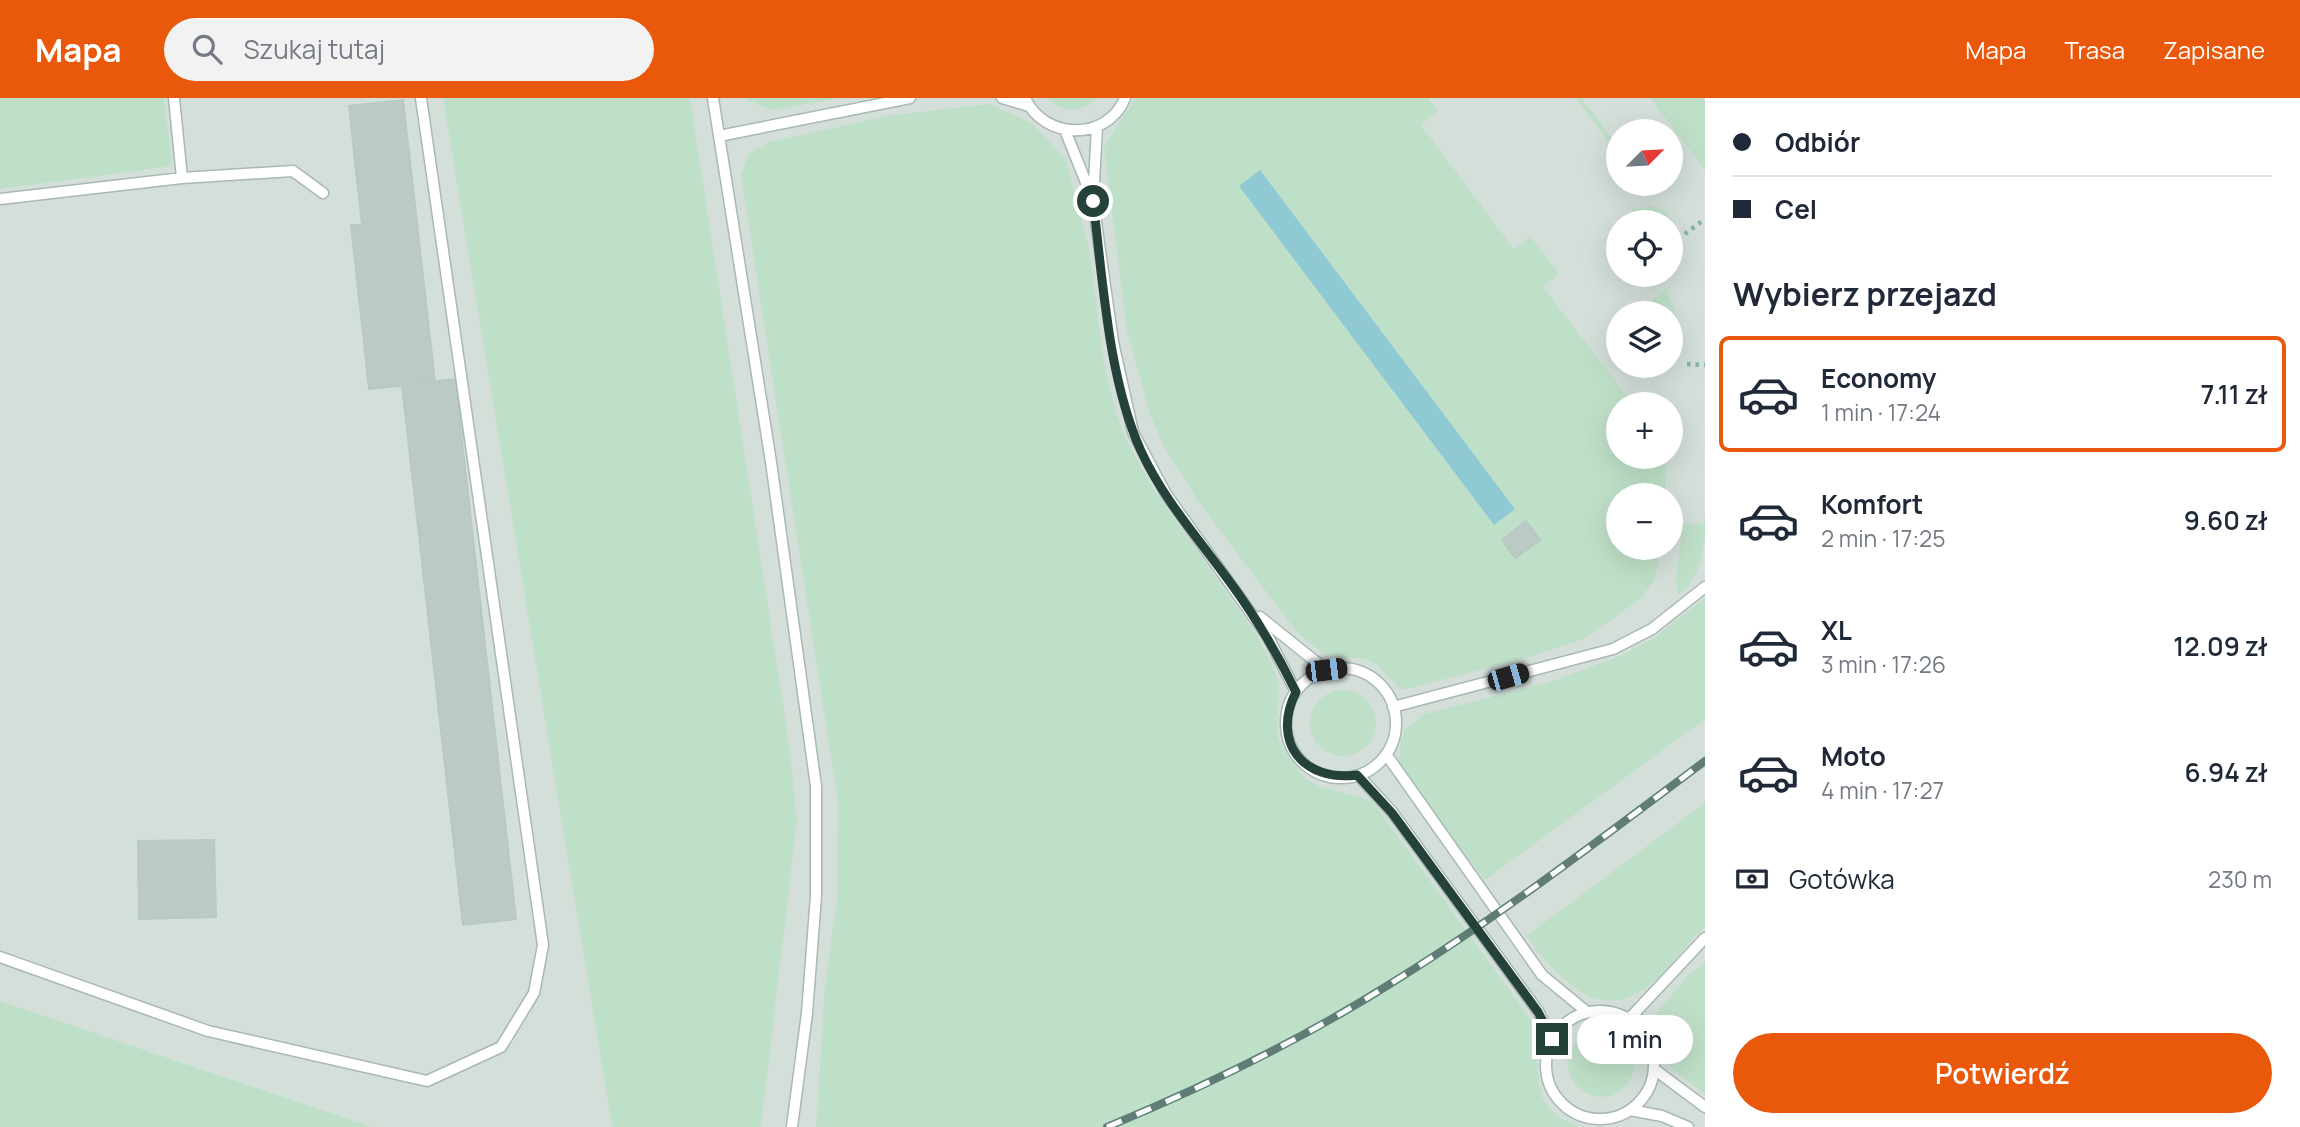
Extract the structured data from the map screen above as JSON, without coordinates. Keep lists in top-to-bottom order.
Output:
{
  "north": "top right",
  "page": {
    "header": "Mapa",
    "search": "Szukaj tutaj",
    "nav": ["Mapa", "Trasa", "Zapisane"],
    "banner": ["Odbiór", "Cel"],
    "map_buttons": ["+", "−"],
    "heading": "Wybierz przejazd",
    "list": [
      {
        "name": "Economy",
        "note": "1 min · 17:24",
        "value": "7.11 zł"
      },
      {
        "name": "Komfort",
        "note": "2 min · 17:25",
        "value": "9.60 zł"
      },
      {
        "name": "XL",
        "note": "3 min · 17:26",
        "value": "12.09 zł"
      },
      {
        "name": "Moto",
        "note": "4 min · 17:27",
        "value": "6.94 zł"
      }
    ],
    "pay": ["Gotówka", "230 m"],
    "bubble": "1 min",
    "buttons": "Potwierdź"
  }
}
